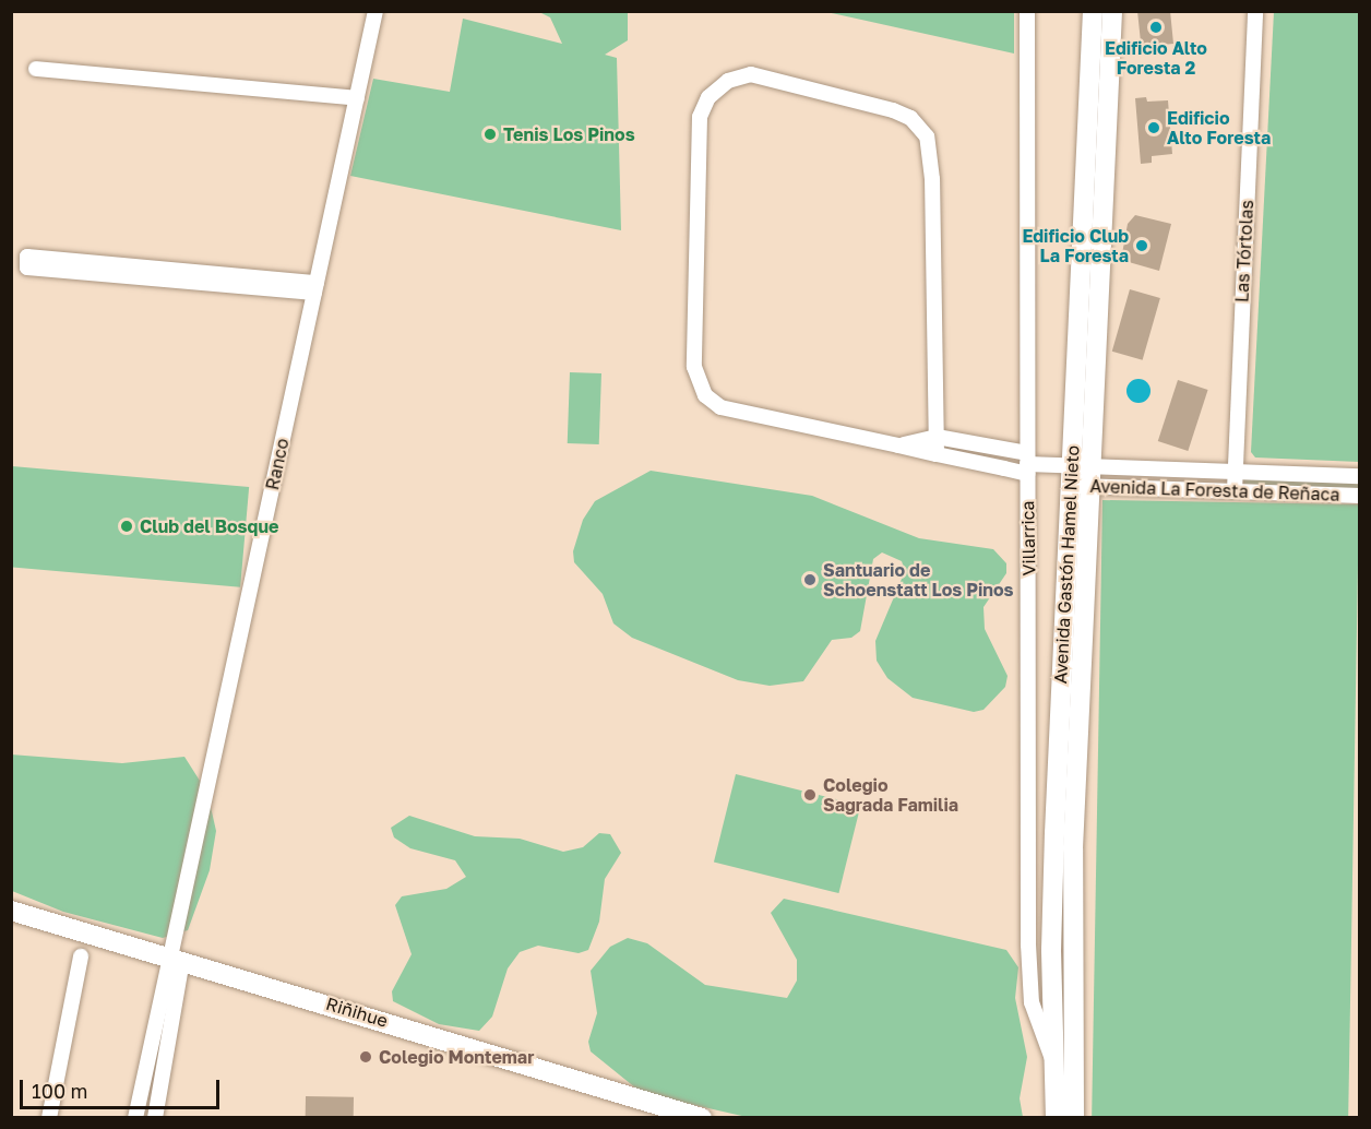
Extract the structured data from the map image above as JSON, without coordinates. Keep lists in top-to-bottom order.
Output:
{
  "streets": {
    "main road": ["Avenida Gastón Hamel Nieto", "Riñihue"],
    "street": [
      "Las Tórtolas",
      "Ranco",
      "Avenida La Foresta de Reñaca",
      "Villarrica"
    ]
  },
  "crossings": [
    ["Las Tórtolas", "Avenida La Foresta de Reñaca"],
    ["Ranco", "Riñihue"],
    ["Avenida La Foresta de Reñaca", "Villarrica"],
    ["Avenida La Foresta de Reñaca", "Avenida Gastón Hamel Nieto"],
    ["Villarrica", "Avenida Gastón Hamel Nieto"]
  ],
  "places": [
    "Edificio Alto Foresta 2",
    "Edificio Alto Foresta",
    "Tenis Los Pinos",
    "Edificio Club La Foresta",
    "Club del Bosque",
    "Santuario de Schoenstatt Los Pinos",
    "Colegio Sagrada Familia",
    "Colegio Montemar"
  ],
  "scale_bar": "100 m"
}
